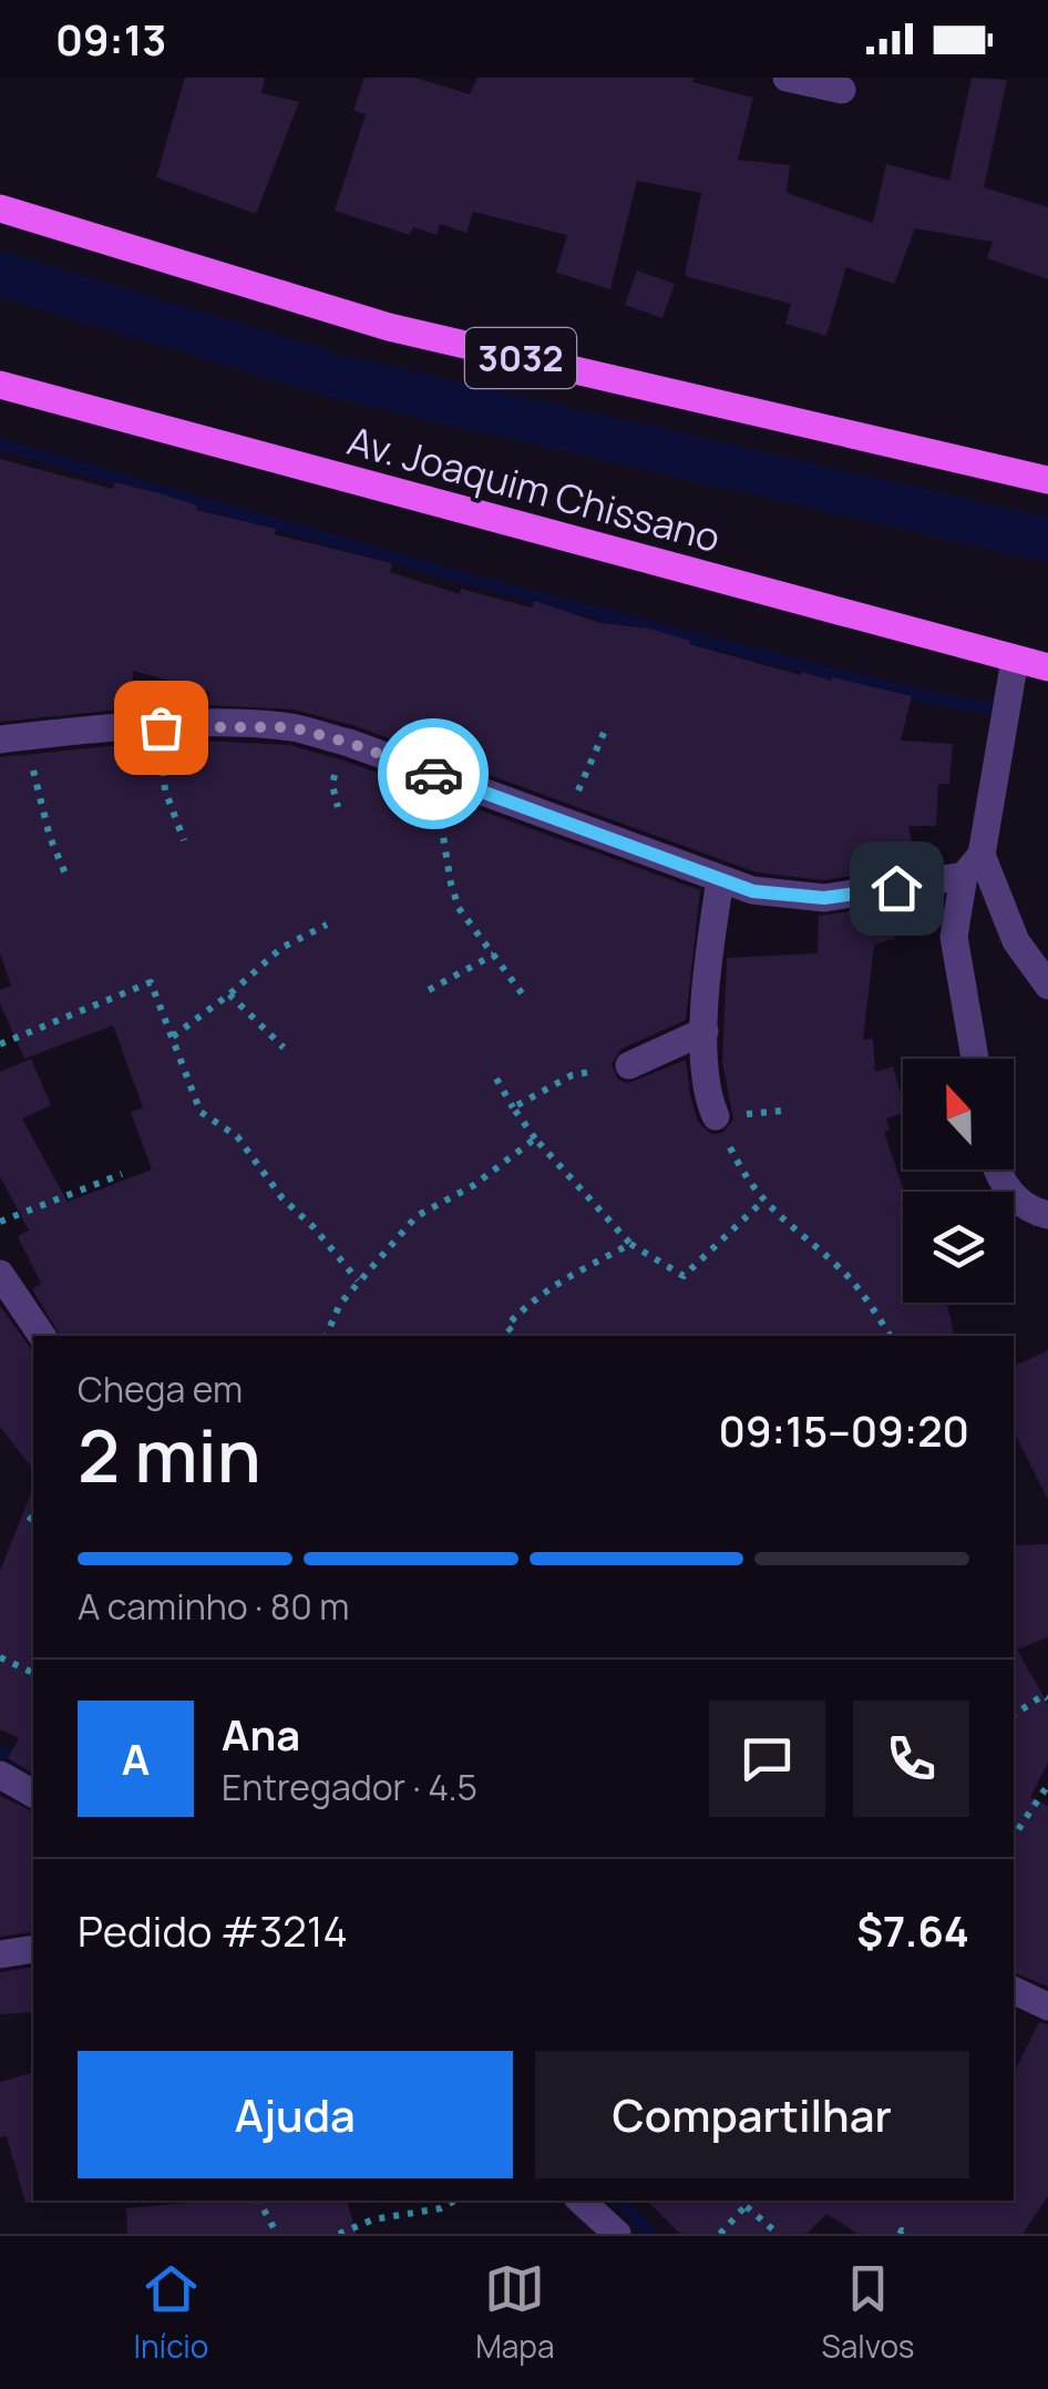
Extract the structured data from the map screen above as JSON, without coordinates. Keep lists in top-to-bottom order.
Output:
{
  "streets": {
    "main road": ["3032", "Av. Joaquim Chissano"]
  },
  "north": "top",
  "page": {
    "status": "09:13",
    "heading": ["2 min", "Chega em", "09:15–09:20"],
    "panel": [
      "Ana",
      "Entregador · 4.5",
      "Pedido #3214",
      "$7.64"
    ],
    "bar": "A caminho · 80 m",
    "round": "A",
    "buttons": ["Ajuda", "Compartilhar"],
    "tabs": ["Início", "Mapa", "Salvos"]
  }
}
